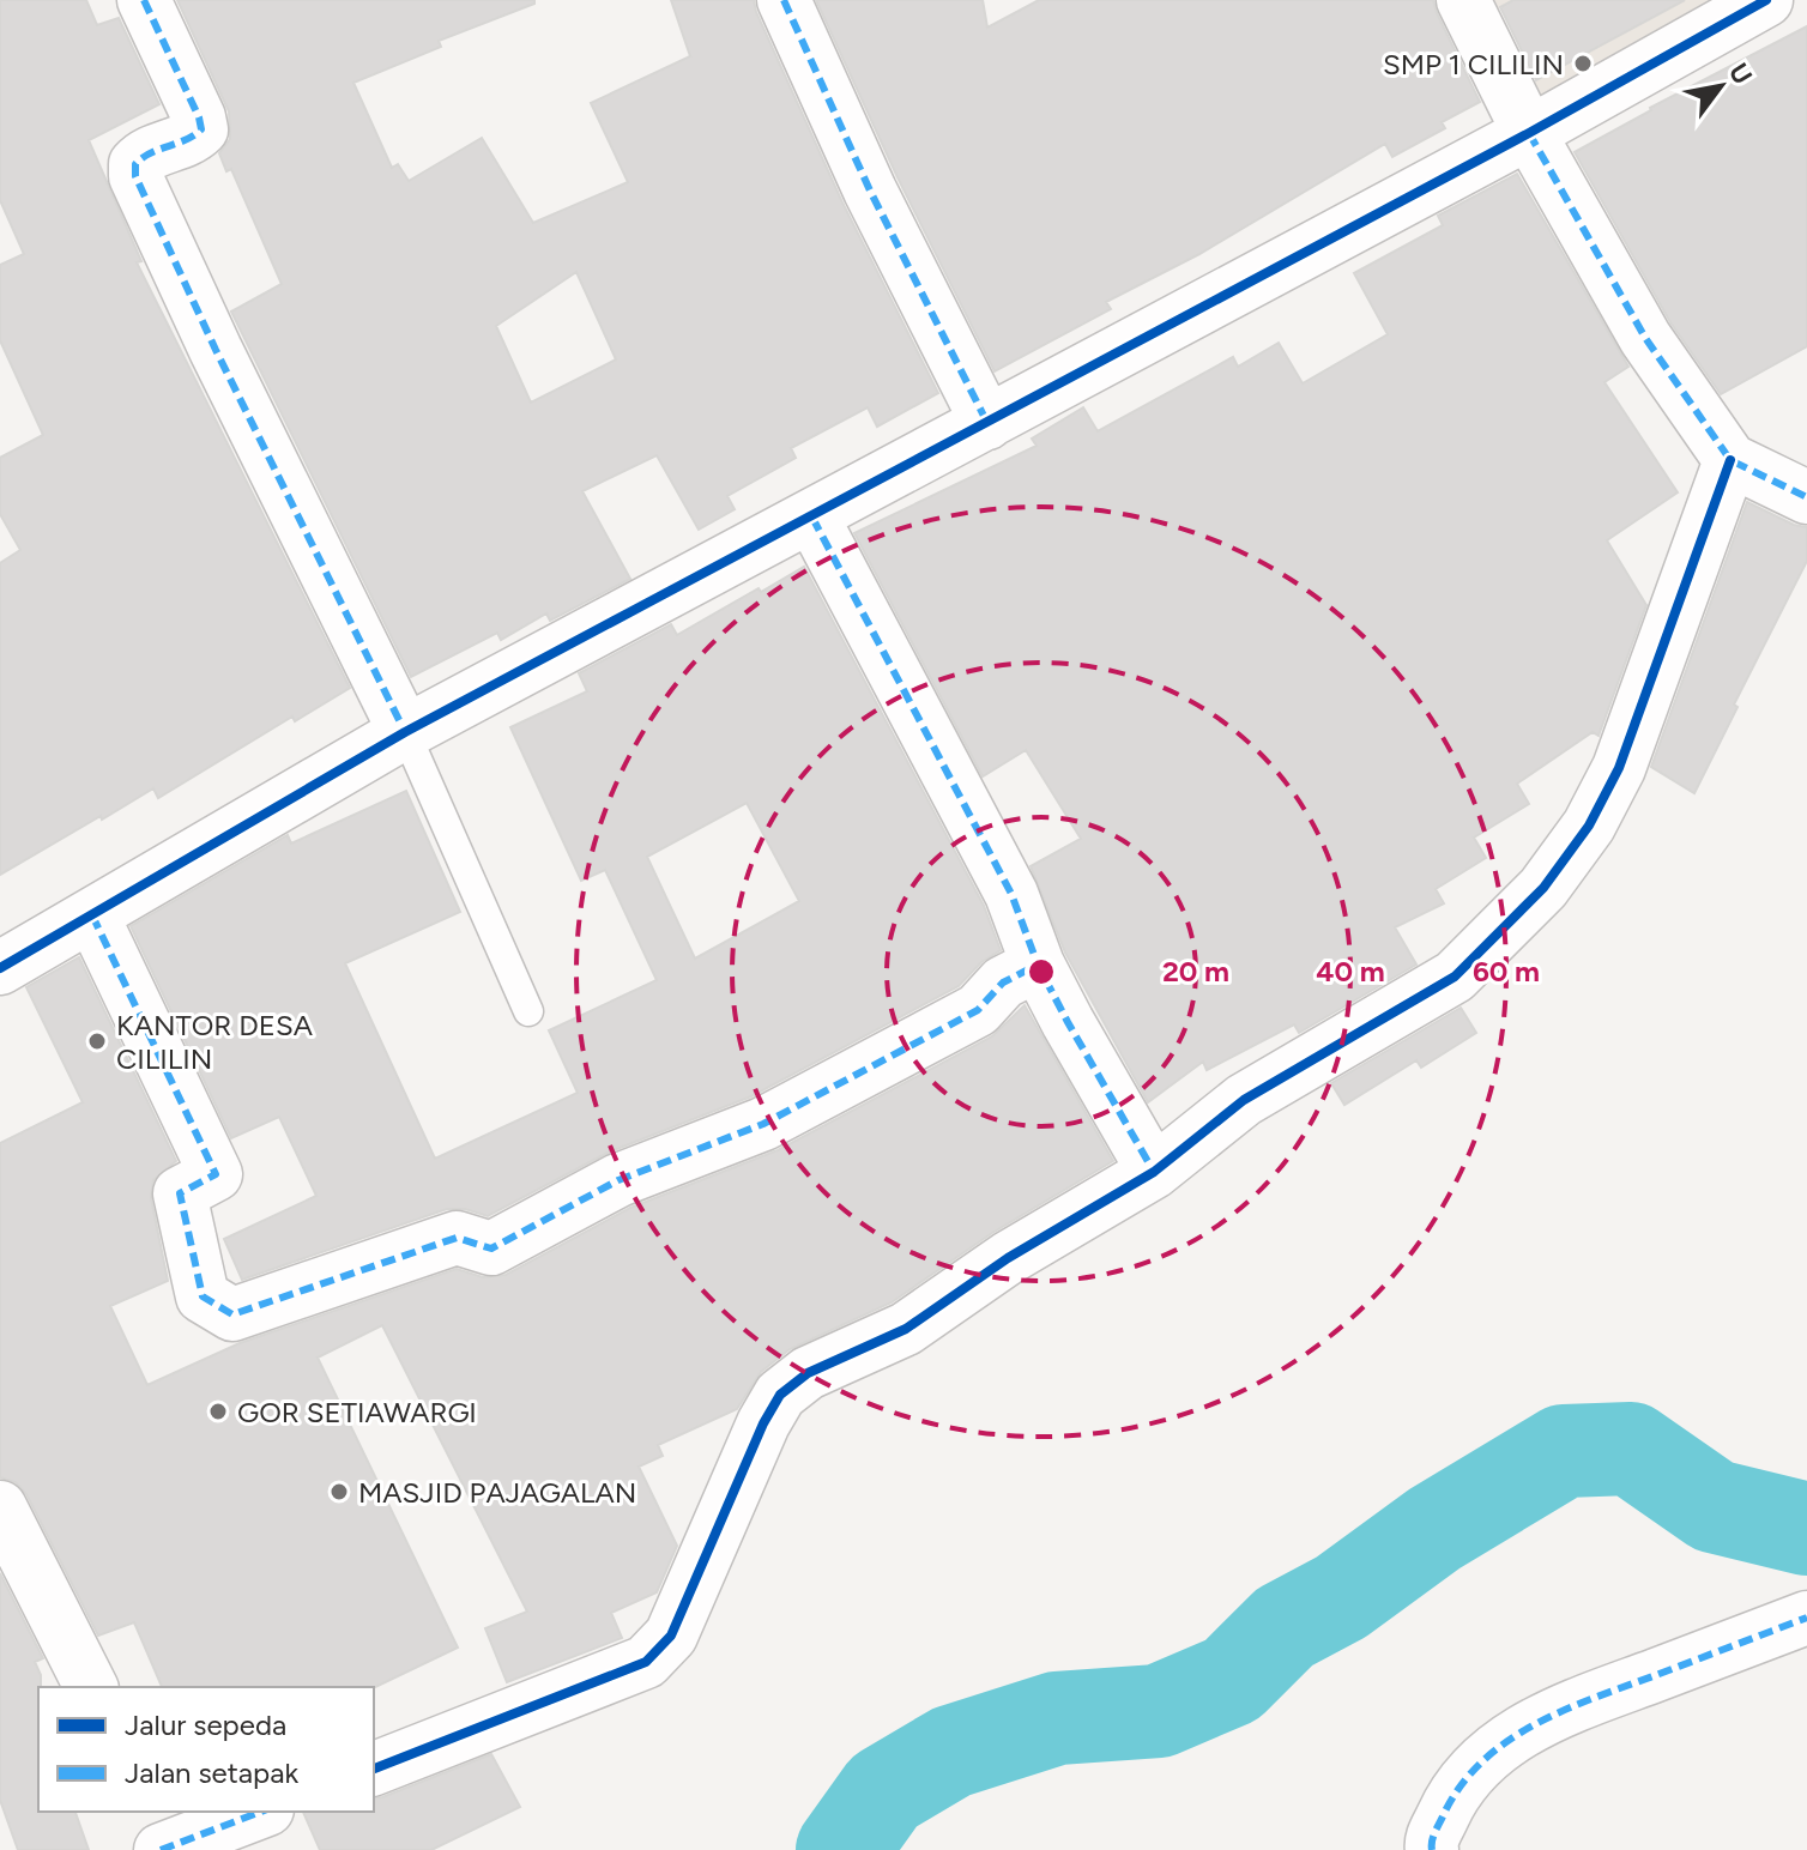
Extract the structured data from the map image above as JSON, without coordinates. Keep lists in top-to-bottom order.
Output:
{
  "places": [
    "SMP 1 CILILIN",
    "KANTOR DESA CILILIN",
    "GOR SETIAWARGI",
    "MASJID PAJAGALAN"
  ],
  "legend": ["Jalur sepeda", "Jalan setapak"],
  "north": "top right",
  "rings": ["20 m", "40 m", "60 m"]
}
